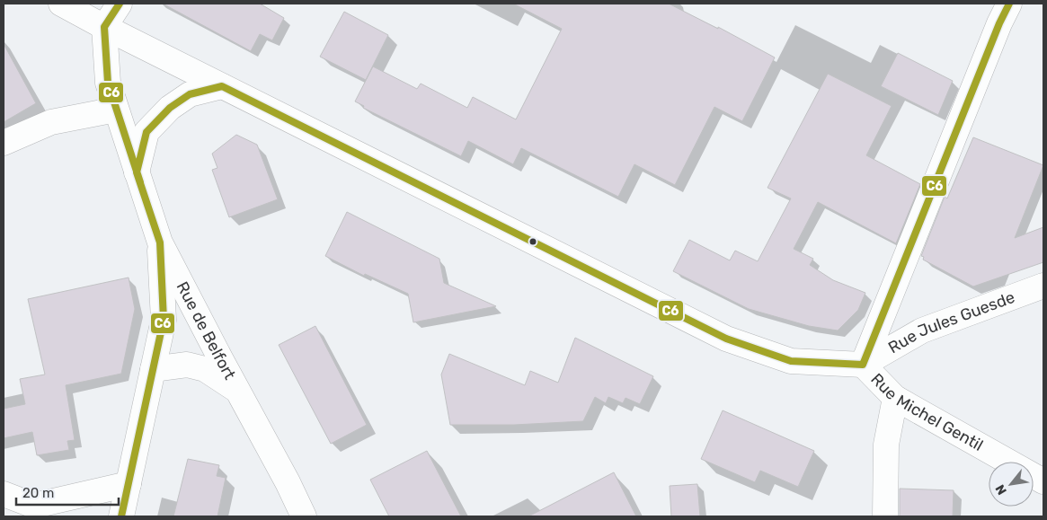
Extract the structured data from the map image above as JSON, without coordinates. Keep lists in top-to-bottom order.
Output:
{
  "streets": {
    "street": ["Rue Jules Guesde", "Rue de Belfort", "Rue Michel Gentil"]
  },
  "crossings": [
    ["Rue Jules Guesde", "Rue Michel Gentil"]
  ],
  "lines": ["transit line C6"],
  "scale_bar": "20 m",
  "north": "bottom left"
}
